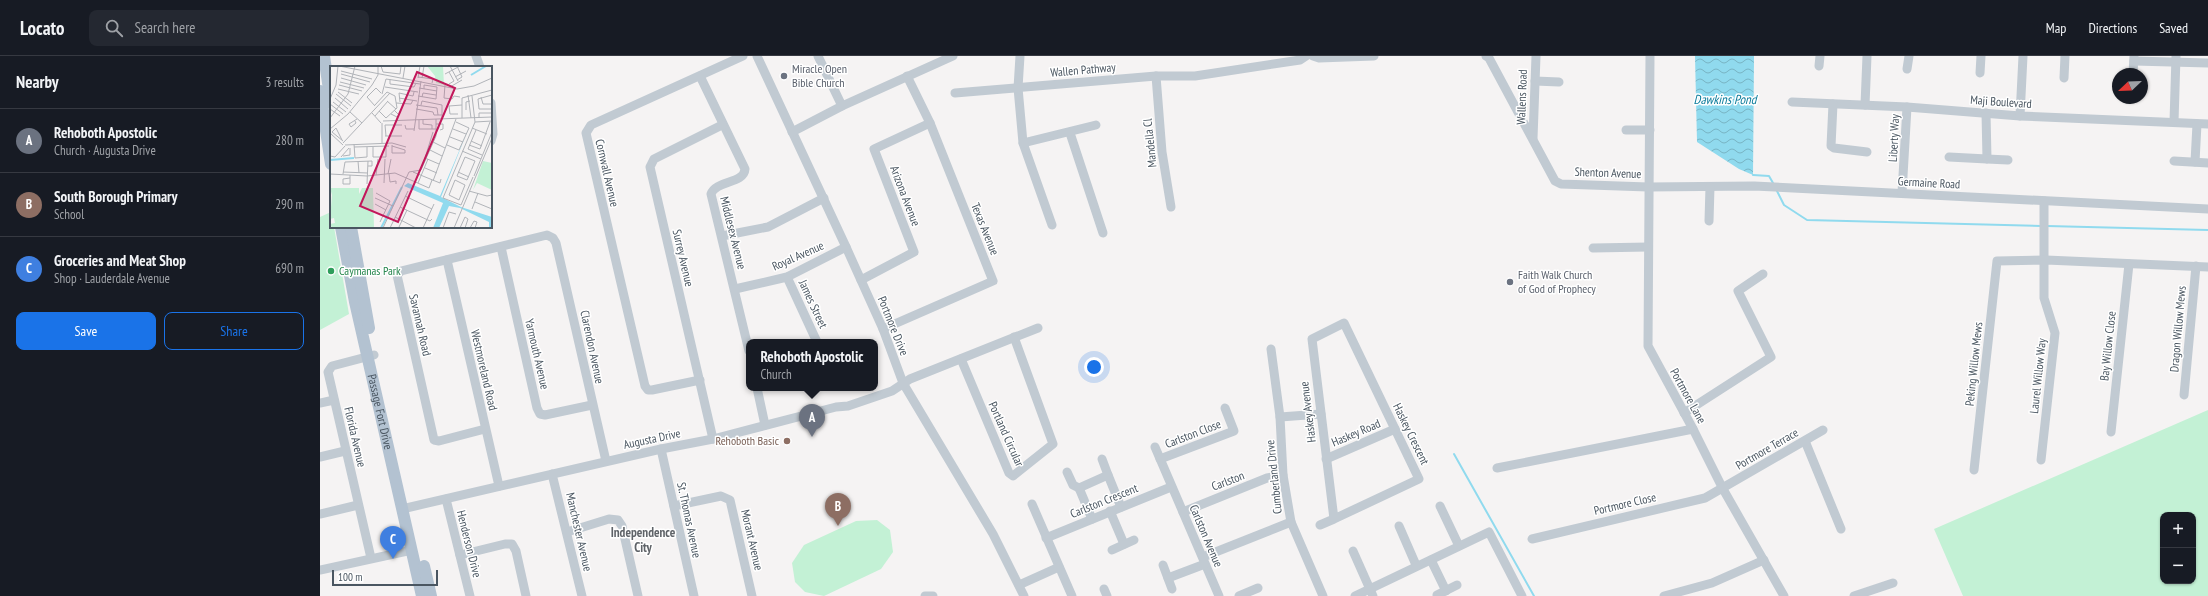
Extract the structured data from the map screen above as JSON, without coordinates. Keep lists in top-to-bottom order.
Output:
{
  "streets": {
    "main road": ["Passage Fort Drive"],
    "street": [
      "Wallen Pathway",
      "Wallens Road",
      "Maji Boulevard",
      "Liberty Way",
      "Mandella Cl",
      "Cornwall Avenue",
      "Shenton Avenue",
      "Germaine Road",
      "Arizona Avenue",
      "Texas Avenue",
      "Middlesex Avenue",
      "Royal Avenue",
      "Surrey Avenue",
      "James Street",
      "Savannah Road",
      "Portmore Drive",
      "Dragon Willow Mews",
      "Bay Willow Close",
      "Clarendon Avenue",
      "Yarmouth Avenue",
      "Peking Willow Mews",
      "Westmoreland Road",
      "Laurel Willow Way",
      "Portmore Lane",
      "Haskey Avenue",
      "Haskey Road",
      "Portland Circular",
      "Carlston Close",
      "Haskey Crescent",
      "Florida Avenue",
      "Augusta Drive",
      "Portmore Terrace",
      "Cumberland Drive",
      "Carlston",
      "Carlston Crescent",
      "Portmore Close",
      "St. Thomas Avenue",
      "Manchester Avenue",
      "Carlston Avenue",
      "Morant Avenue",
      "Henderson Drive"
    ]
  },
  "crossings": [
    ["Wallen Pathway", "Mandella Cl"],
    ["Wallens Road", "Shenton Avenue"],
    ["Maji Boulevard", "Liberty Way"],
    ["Liberty Way", "Germaine Road"],
    ["Cornwall Avenue", "Middlesex Avenue"],
    ["Cornwall Avenue", "Surrey Avenue"],
    ["Shenton Avenue", "Germaine Road"],
    ["Shenton Avenue", "Portmore Lane"],
    ["Germaine Road", "Laurel Willow Way"],
    ["Germaine Road", "Portmore Lane"],
    ["Arizona Avenue", "Texas Avenue"],
    ["Arizona Avenue", "Portmore Drive"],
    ["Texas Avenue", "Portmore Drive"],
    ["Middlesex Avenue", "Royal Avenue"],
    ["Middlesex Avenue", "Surrey Avenue"],
    ["Royal Avenue", "James Street"],
    ["Royal Avenue", "Portmore Drive"],
    ["Surrey Avenue", "Augusta Drive"],
    ["Savannah Road", "Clarendon Avenue"],
    ["Savannah Road", "Yarmouth Avenue"],
    ["Savannah Road", "Westmoreland Road"],
    ["Portmore Drive", "Augusta Drive"],
    ["Clarendon Avenue", "Yarmouth Avenue"],
    ["Clarendon Avenue", "Augusta Drive"],
    ["Peking Willow Mews", "Laurel Willow Way"],
    ["Westmoreland Road", "Augusta Drive"],
    ["Portmore Lane", "Portmore Terrace"],
    ["Portmore Lane", "Portmore Close"],
    ["Passage Fort Drive", "Florida Avenue"],
    ["Passage Fort Drive", "Augusta Drive"],
    ["Haskey Avenue", "Haskey Road"],
    ["Haskey Avenue", "Haskey Crescent"],
    ["Haskey Road", "Haskey Crescent"],
    ["Portland Circular", "Augusta Drive"],
    ["Carlston Close", "Carlston Avenue"],
    ["Augusta Drive", "St. Thomas Avenue"],
    ["Augusta Drive", "Manchester Avenue"],
    ["Augusta Drive", "Henderson Drive"],
    ["Portmore Terrace", "Portmore Close"],
    ["Cumberland Drive", "Carlston"],
    ["Carlston", "Carlston Avenue"],
    ["Carlston Crescent", "Carlston Avenue"],
    ["St. Thomas Avenue", "Morant Avenue"]
  ],
  "districts": ["Independence City"],
  "water": ["Dawkins Pond"],
  "places": [
    "Miracle Open Bible Church",
    "Caymanas Park",
    "Faith Walk Church of God of Prophecy",
    "Rehoboth Basic"
  ],
  "scale_bar": "100 m",
  "north": "bottom left",
  "page": {
    "header": "Locato",
    "search": "Search here",
    "nav": ["Map", "Directions", "Saved"],
    "heading": ["Nearby", "3 results"],
    "list": [
      {
        "mark": "A",
        "name": "Rehoboth Apostolic",
        "note": "Church · Augusta Drive",
        "value": "280 m"
      },
      {
        "mark": "B",
        "name": "South Borough Primary",
        "note": "School",
        "value": "290 m"
      },
      {
        "mark": "C",
        "name": "Groceries and Meat Shop",
        "note": "Shop · Lauderdale Avenue",
        "value": "690 m"
      }
    ],
    "buttons": ["Save", "Share"],
    "popup": ["Rehoboth Apostolic", "Church"],
    "pins": ["A", "B", "C"],
    "map_buttons": ["+", "−"],
    "scale": "100 m"
  }
}
